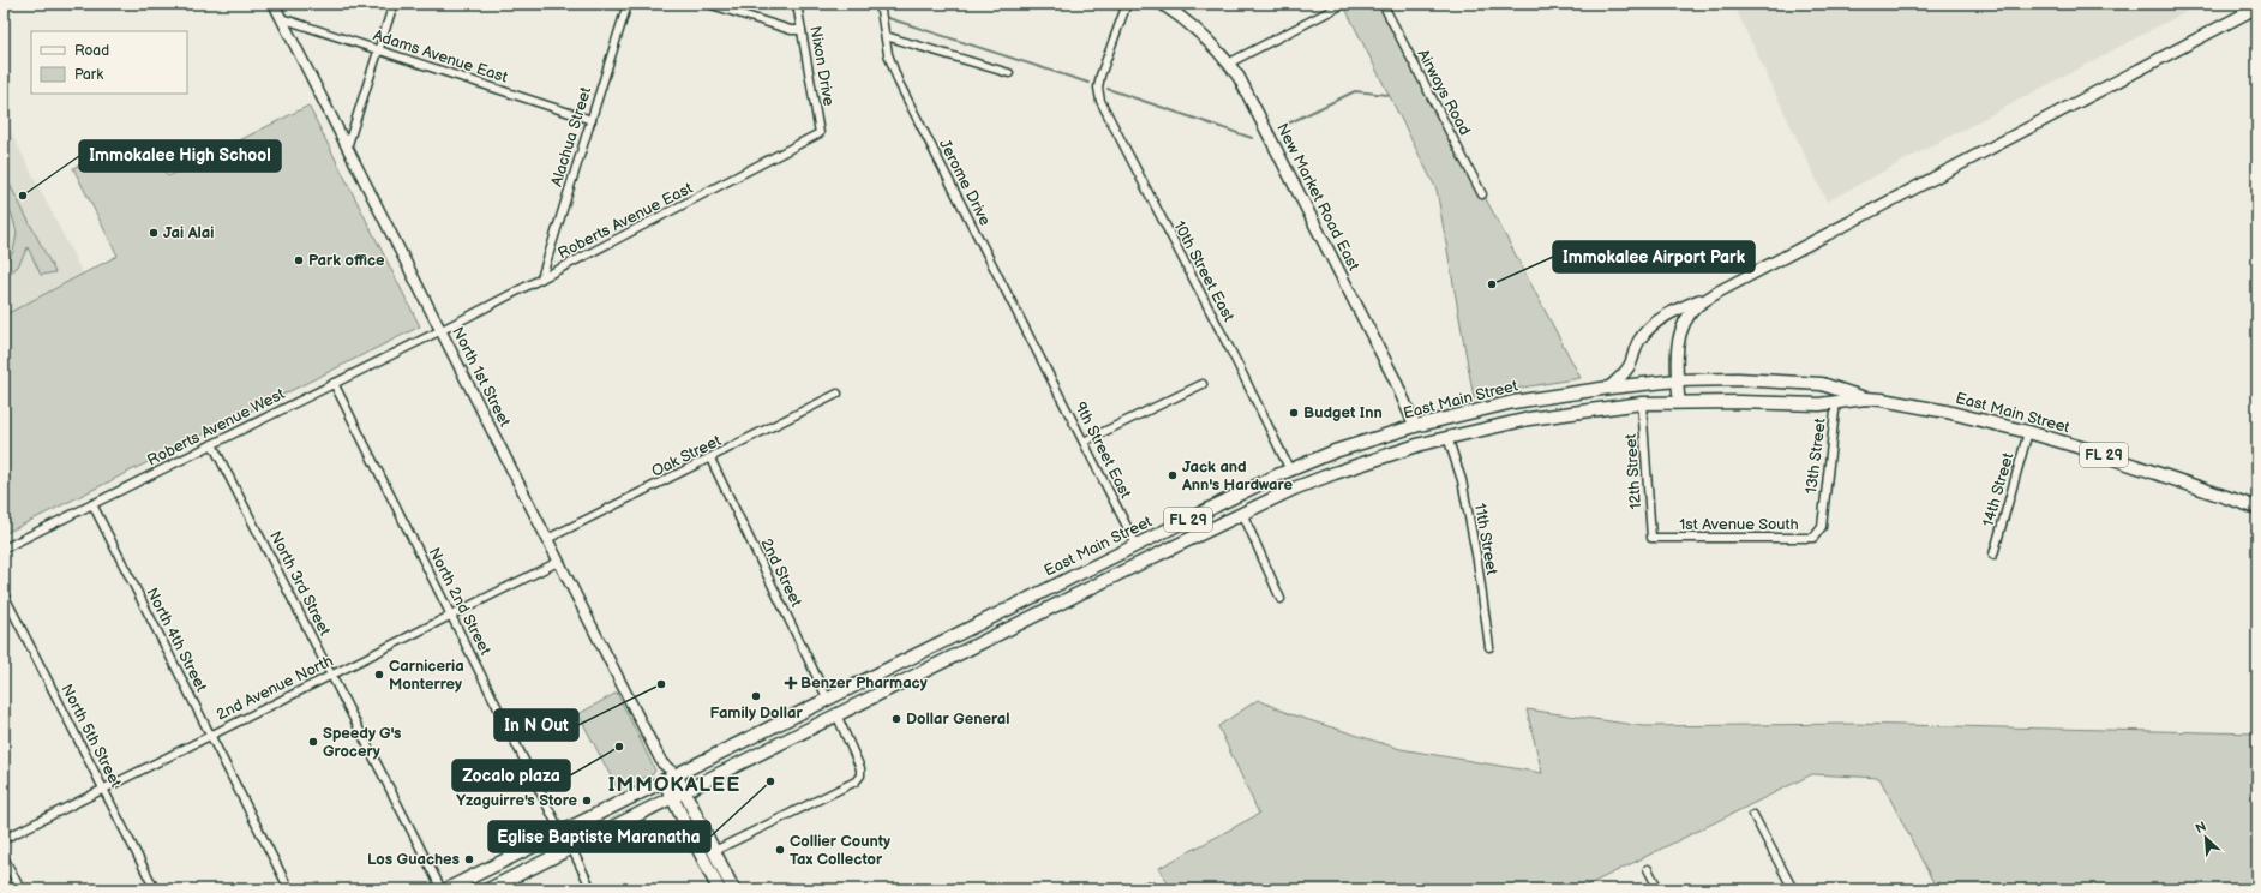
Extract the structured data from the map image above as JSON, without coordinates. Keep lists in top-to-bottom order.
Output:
{
  "streets": {
    "main road": ["New Market Road East", "East Main Street", "FL 29"],
    "street": [
      "Adams Avenue East",
      "Nixon Drive",
      "Airways Road",
      "Alachua Street",
      "Jerome Drive",
      "Roberts Avenue East",
      "10th Street East",
      "North 1st Street",
      "Roberts Avenue West",
      "9th Street East",
      "Oak Street",
      "13th Street",
      "12th Street",
      "14th Street",
      "1st Avenue South",
      "11th Street",
      "2nd Street",
      "North 3rd Street",
      "North 2nd Street",
      "North 4th Street",
      "2nd Avenue North",
      "North 5th Street"
    ]
  },
  "crossings": [
    ["Adams Avenue East", "Alachua Street"],
    ["Adams Avenue East", "North 1st Street"],
    ["Nixon Drive", "Roberts Avenue East"],
    ["Alachua Street", "Roberts Avenue East"],
    ["Jerome Drive", "9th Street East"],
    ["New Market Road East", "East Main Street"],
    ["Roberts Avenue East", "North 1st Street"],
    ["Roberts Avenue East", "Roberts Avenue West"],
    ["10th Street East", "East Main Street"],
    ["North 1st Street", "East Main Street"],
    ["North 1st Street", "Roberts Avenue West"],
    ["North 1st Street", "FL 29"],
    ["North 1st Street", "Oak Street"],
    ["North 1st Street", "2nd Avenue North"],
    ["East Main Street", "9th Street East"],
    ["East Main Street", "FL 29"],
    ["East Main Street", "13th Street"],
    ["East Main Street", "12th Street"],
    ["East Main Street", "14th Street"],
    ["East Main Street", "11th Street"],
    ["East Main Street", "2nd Street"],
    ["Roberts Avenue West", "North 3rd Street"],
    ["Roberts Avenue West", "North 2nd Street"],
    ["Roberts Avenue West", "North 4th Street"],
    ["FL 29", "North 2nd Street"],
    ["Oak Street", "2nd Street"],
    ["13th Street", "1st Avenue South"],
    ["12th Street", "1st Avenue South"],
    ["North 3rd Street", "2nd Avenue North"],
    ["North 2nd Street", "2nd Avenue North"],
    ["North 4th Street", "2nd Avenue North"],
    ["2nd Avenue North", "North 5th Street"]
  ],
  "districts": ["IMMOKALEE"],
  "places": {
    "other": [
      "Immokalee High School",
      "Jai Alai",
      "Park office",
      "Immokalee Airport Park",
      "Budget Inn",
      "Jack and Ann's Hardware",
      "Carniceria Monterrey",
      "In N Out",
      "Family Dollar",
      "Dollar General",
      "Speedy G's Grocery",
      "Zocalo plaza",
      "Eglise Baptiste Maranatha",
      "Yzaguirre's Store",
      "Collier County Tax Collector",
      "Los Guaches"
    ],
    "health": ["Benzer Pharmacy"]
  },
  "legend": ["Road", "Park"],
  "north": "top left"
}
